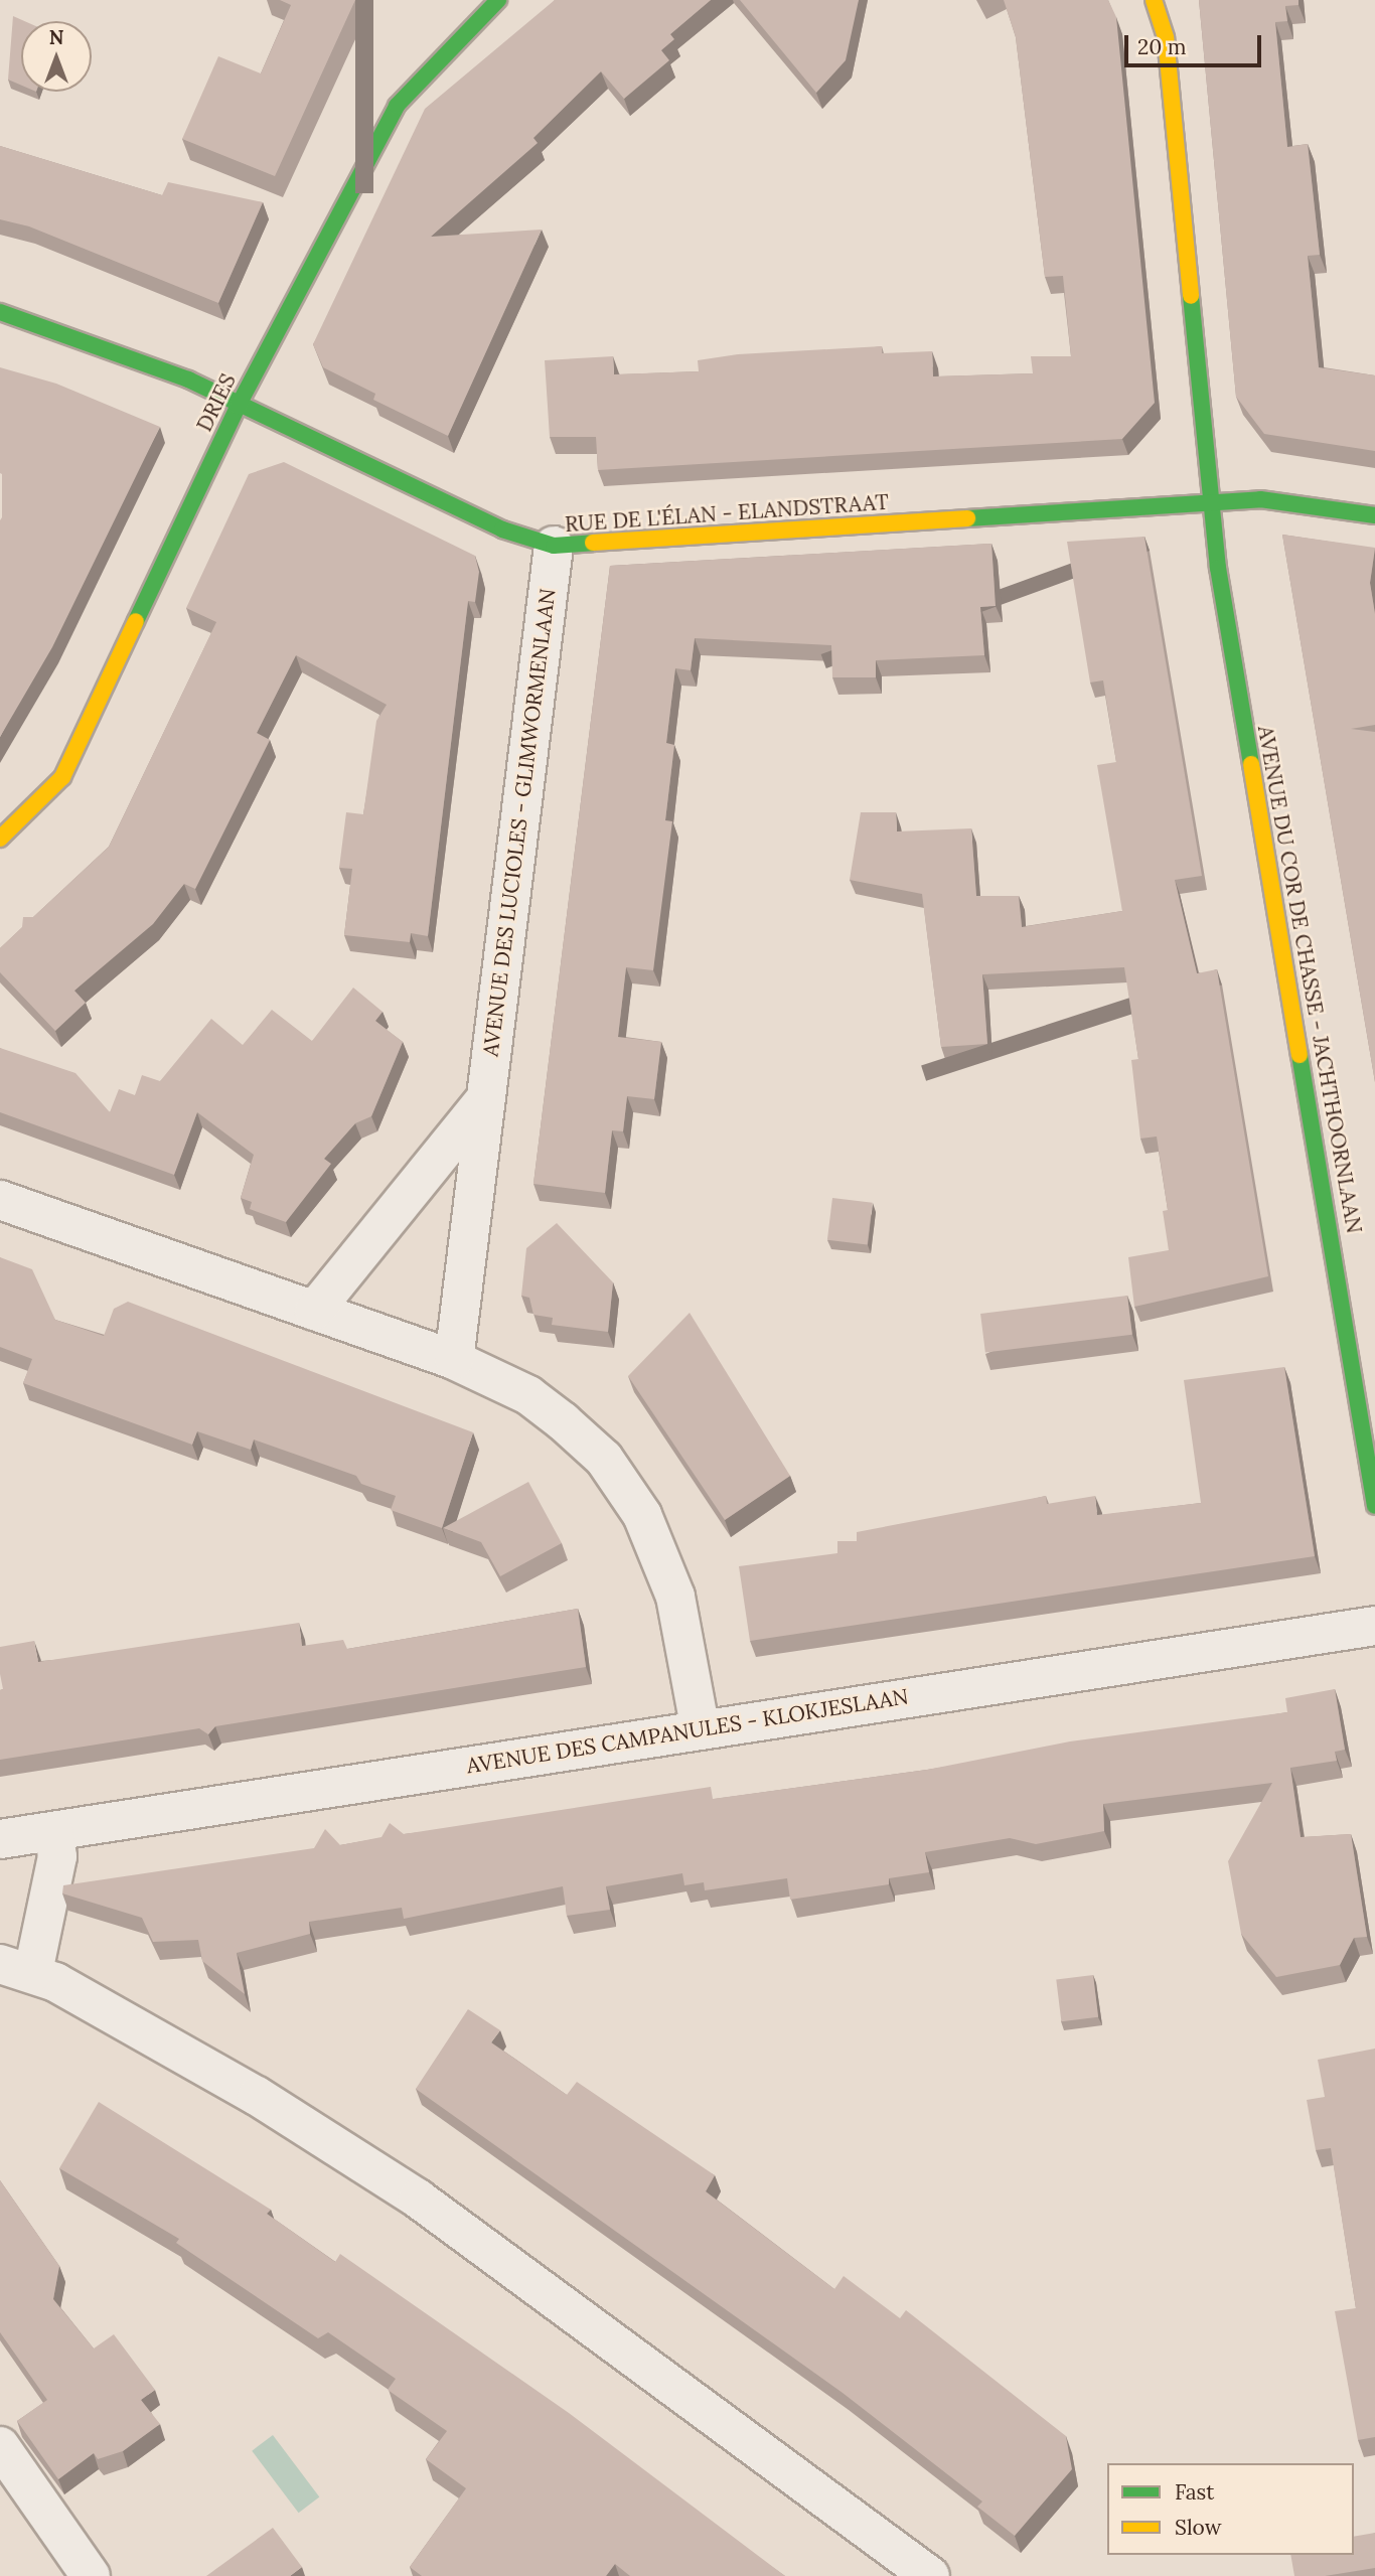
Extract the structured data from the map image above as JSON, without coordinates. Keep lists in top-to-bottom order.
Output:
{
  "streets": {
    "street": [
      "DRIES",
      "RUE DE L'ÉLAN - ELANDSTRAAT",
      "AVENUE DES LUCIOLES - GLIMWORMENLAAN",
      "AVENUE DU COR DE CHASSE - JACHTHOORNLAAN",
      "AVENUE DES CAMPANULES - KLOKJESLAAN"
    ]
  },
  "crossings": [
    ["DRIES", "RUE DE L'ÉLAN - ELANDSTRAAT"],
    ["RUE DE L'ÉLAN - ELANDSTRAAT", "AVENUE DES LUCIOLES - GLIMWORMENLAAN"],
    ["RUE DE L'ÉLAN - ELANDSTRAAT", "AVENUE DU COR DE CHASSE - JACHTHOORNLAAN"]
  ],
  "legend": ["Fast", "Slow"],
  "scale_bar": "20 m",
  "north": "top"
}
